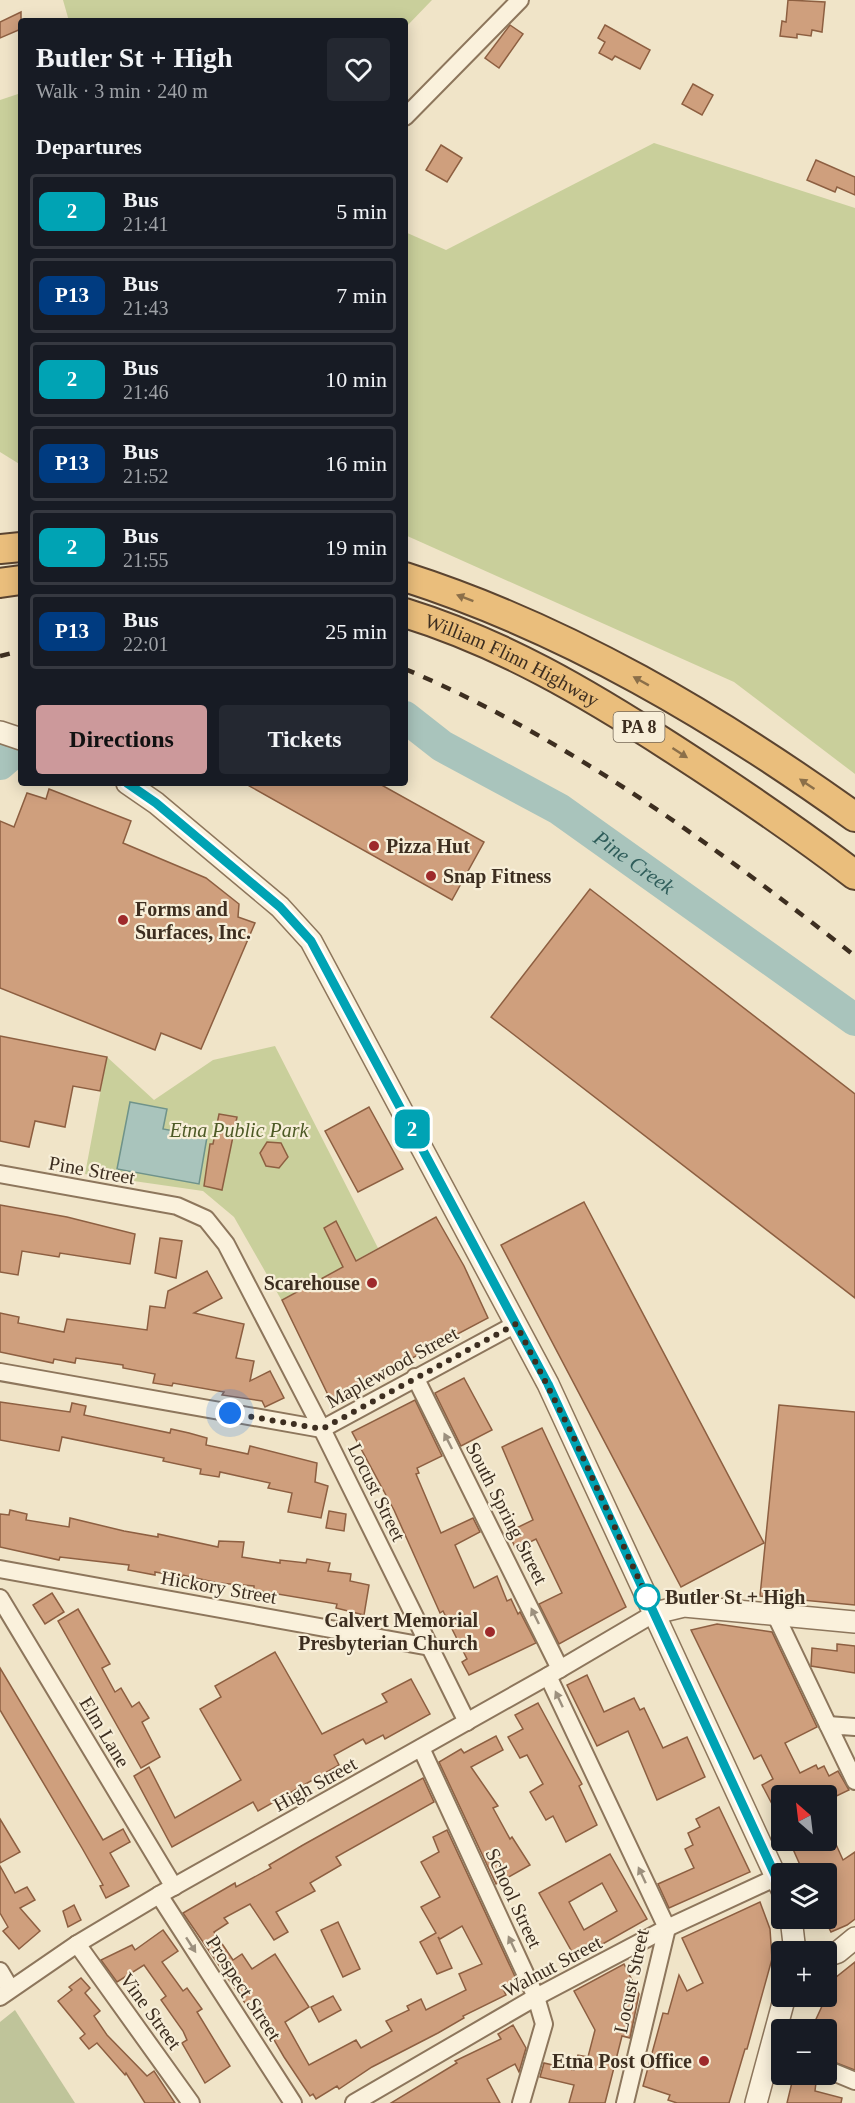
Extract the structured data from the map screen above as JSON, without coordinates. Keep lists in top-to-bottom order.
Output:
{
  "streets": {
    "highway": ["William Flinn Highway", "PA 8"],
    "street": [
      "Pine Street",
      "Maplewood Street",
      "Locust Street",
      "South Spring Street",
      "Hickory Street",
      "Elm Lane",
      "High Street",
      "School Street",
      "Walnut Street",
      "Prospect Street",
      "Vine Street"
    ]
  },
  "crossings": [
    ["Pine Street", "Locust Street"],
    ["Maplewood Street", "Locust Street"],
    ["Maplewood Street", "South Spring Street"],
    ["Locust Street", "South Spring Street"],
    ["Locust Street", "Hickory Street"],
    ["Locust Street", "High Street"],
    ["Locust Street", "Walnut Street"],
    ["South Spring Street", "High Street"],
    ["Elm Lane", "High Street"],
    ["Elm Lane", "Prospect Street"],
    ["High Street", "School Street"],
    ["High Street", "Prospect Street"],
    ["High Street", "Vine Street"],
    ["School Street", "Walnut Street"]
  ],
  "one_way": ["School Street", "Prospect Street"],
  "water": ["Pine Creek"],
  "parks": ["Etna Public Park"],
  "places": [
    "Pizza Hut",
    "Snap Fitness",
    "Forms and Surfaces, Inc.",
    "Scarehouse",
    "Butler St + High",
    "Calvert Memorial Presbyterian Church",
    "Etna Post Office"
  ],
  "lines": ["bus line 2"],
  "north": "top left",
  "page": {
    "on_map": "2",
    "heading": [
      ["Butler St + High", "Walk · 3 min · 240 m"],
      "Departures"
    ],
    "list": [
      {
        "mark": "2",
        "name": "Bus",
        "note": "21:41",
        "value": "5 min"
      },
      {
        "mark": "P13",
        "name": "Bus",
        "note": "21:43",
        "value": "7 min"
      },
      {
        "mark": "2",
        "name": "Bus",
        "note": "21:46",
        "value": "10 min"
      },
      {
        "mark": "P13",
        "name": "Bus",
        "note": "21:52",
        "value": "16 min"
      },
      {
        "mark": "2",
        "name": "Bus",
        "note": "21:55",
        "value": "19 min"
      },
      {
        "mark": "P13",
        "name": "Bus",
        "note": "22:01",
        "value": "25 min"
      }
    ],
    "buttons": ["Directions", "Tickets"],
    "map_buttons": ["+", "−"]
  }
}
